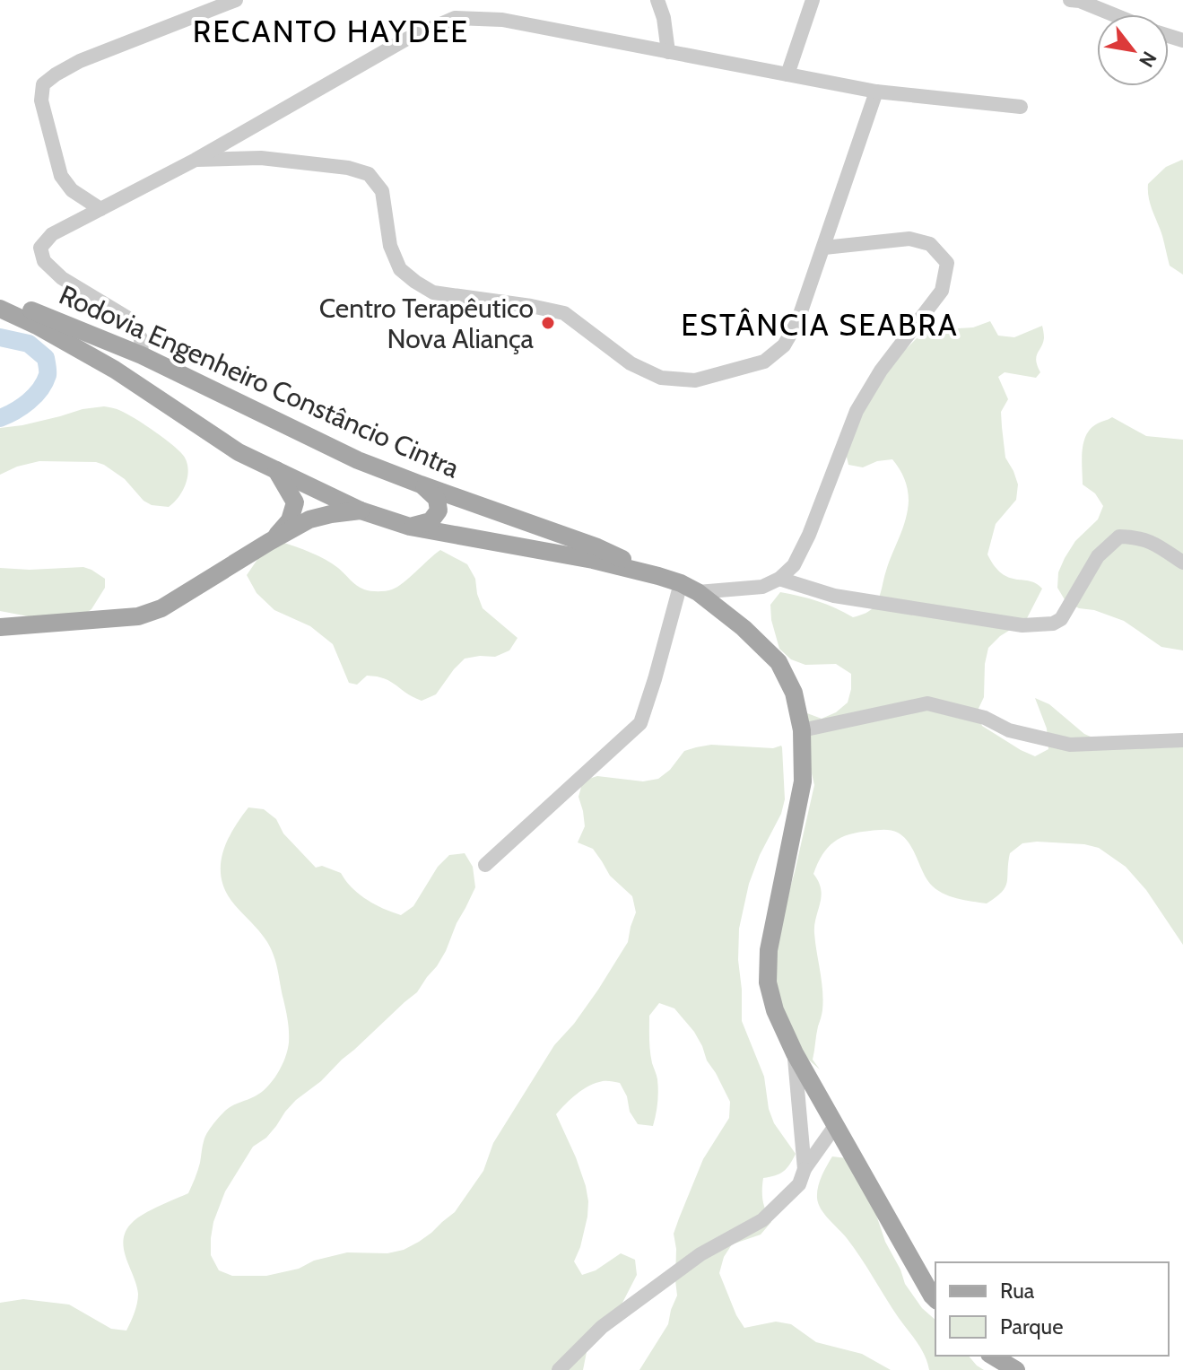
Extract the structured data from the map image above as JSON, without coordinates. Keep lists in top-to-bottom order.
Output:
{
  "streets": {
    "main road": ["Rodovia Engenheiro Constâncio Cintra"]
  },
  "districts": ["RECANTO HAYDEE", "ESTÂNCIA SEABRA"],
  "places": ["Centro Terapêutico Nova Aliança"],
  "legend": ["Rua", "Parque"],
  "north": "bottom right"
}
